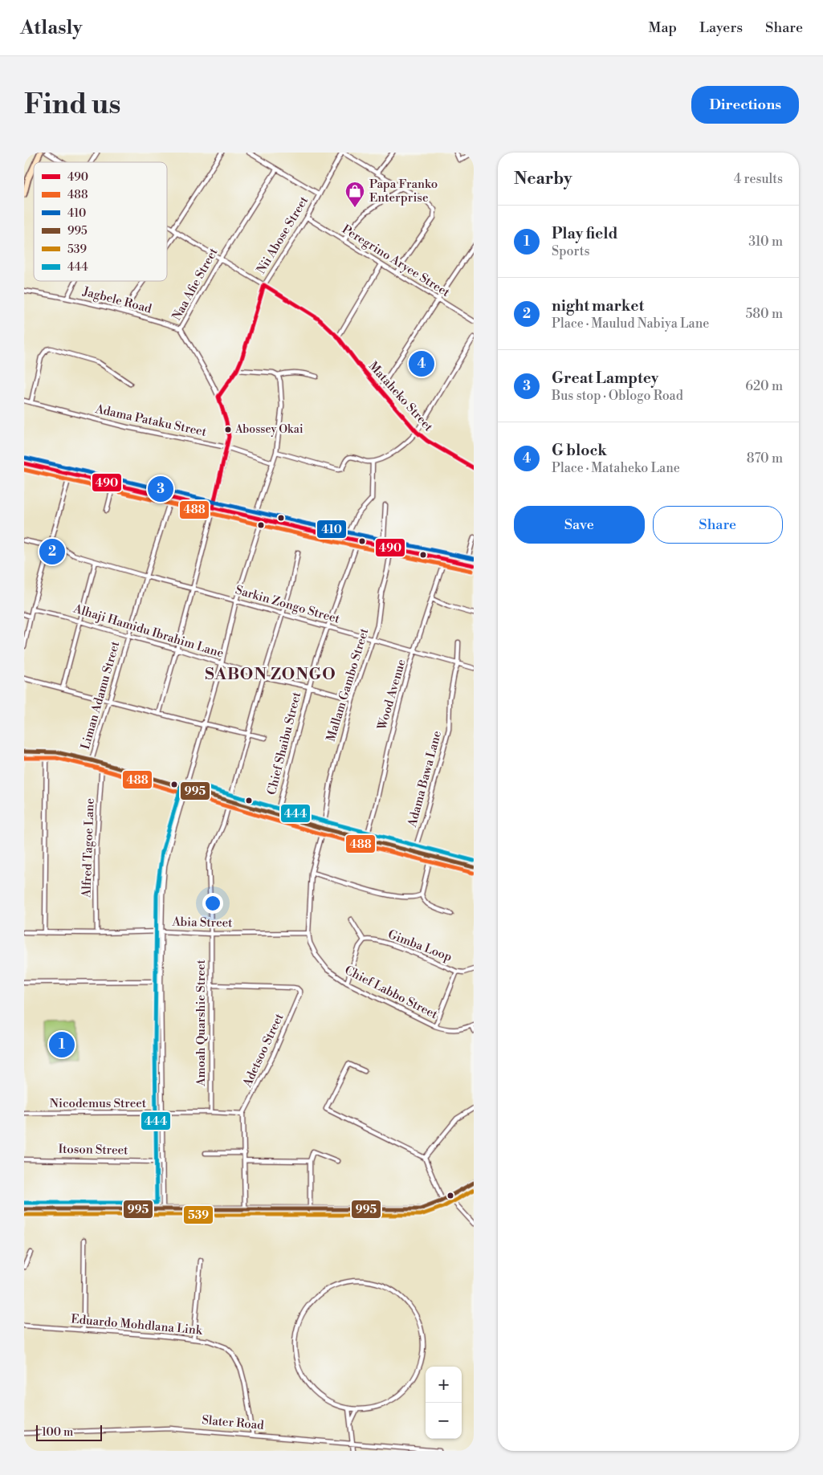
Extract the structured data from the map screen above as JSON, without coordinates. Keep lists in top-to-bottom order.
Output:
{
  "streets": {
    "street": [
      "Nii Abose Street",
      "Peregrino Aryee Street",
      "Naa Afie Street",
      "Jagbele Road",
      "Mataheko Street",
      "Adama Pataku Street",
      "Sarkin Zongo Street",
      "Alhaji Hamidu Ibrahim Lane",
      "Mallam Gambo Street",
      "Wood Avenue",
      "Liman Adamu Street",
      "Chief Shaibu Street",
      "Adama Bawa Lane",
      "Alfred Tagoe Lane",
      "Abia Street",
      "Gimba Loop",
      "Chief Labbo Street",
      "Amoah Quarshie Street",
      "Adetsoo Street",
      "Nicodemus Street",
      "Itoson Street",
      "Eduardo Mohdlana Link",
      "Slater Road"
    ]
  },
  "crossings": [
    ["Nii Abose Street", "Peregrino Aryee Street"],
    ["Nii Abose Street", "Naa Afie Street"],
    ["Nii Abose Street", "Mataheko Street"],
    ["Naa Afie Street", "Jagbele Road"],
    ["Naa Afie Street", "Mataheko Street"],
    ["Naa Afie Street", "Adama Pataku Street"],
    ["Naa Afie Street", "Sarkin Zongo Street"],
    ["Naa Afie Street", "Alhaji Hamidu Ibrahim Lane"],
    ["Sarkin Zongo Street", "Mallam Gambo Street"],
    ["Sarkin Zongo Street", "Wood Avenue"],
    ["Sarkin Zongo Street", "Liman Adamu Street"],
    ["Sarkin Zongo Street", "Chief Shaibu Street"],
    ["Sarkin Zongo Street", "Adama Bawa Lane"],
    ["Sarkin Zongo Street", "Amoah Quarshie Street"],
    ["Alhaji Hamidu Ibrahim Lane", "Mallam Gambo Street"],
    ["Alhaji Hamidu Ibrahim Lane", "Liman Adamu Street"],
    ["Alhaji Hamidu Ibrahim Lane", "Chief Shaibu Street"],
    ["Alhaji Hamidu Ibrahim Lane", "Amoah Quarshie Street"],
    ["Mallam Gambo Street", "Chief Labbo Street"],
    ["Alfred Tagoe Lane", "Abia Street"],
    ["Abia Street", "Chief Labbo Street"],
    ["Abia Street", "Amoah Quarshie Street"],
    ["Gimba Loop", "Chief Labbo Street"],
    ["Amoah Quarshie Street", "Adetsoo Street"],
    ["Amoah Quarshie Street", "Nicodemus Street"],
    ["Adetsoo Street", "Nicodemus Street"],
    ["Eduardo Mohdlana Link", "Slater Road"]
  ],
  "districts": ["SABON ZONGO"],
  "places": {
    "shop": ["Papa Franko Enterprise"],
    "other": ["Abossey Okai"]
  },
  "lines": [
    "transit line 490",
    "transit line 410",
    "transit line 488",
    "transit line 995",
    "transit line 444",
    "transit line 539"
  ],
  "legend": [
    "490",
    "488",
    "410",
    "995",
    "539",
    "444"
  ],
  "scale_bar": "100 m",
  "page": {
    "header": "Atlasly",
    "nav": ["Map", "Layers", "Share"],
    "buttons": [
      "Directions",
      ["Save", "Share"]
    ],
    "title": "Find us",
    "heading": ["Nearby", "4 results"],
    "list": [
      {
        "mark": "1",
        "name": "Play field",
        "note": "Sports",
        "value": "310 m"
      },
      {
        "mark": "2",
        "name": "night market",
        "note": "Place · Maulud Nabiya Lane",
        "value": "580 m"
      },
      {
        "mark": "3",
        "name": "Great Lamptey",
        "note": "Bus stop · Oblogo Road",
        "value": "620 m"
      },
      {
        "mark": "4",
        "name": "G block",
        "note": "Place · Mataheko Lane",
        "value": "870 m"
      }
    ],
    "pins": [
      "4",
      "3",
      "2",
      "1"
    ],
    "map_buttons": ["+", "−"],
    "scale": "100 m"
  }
}
